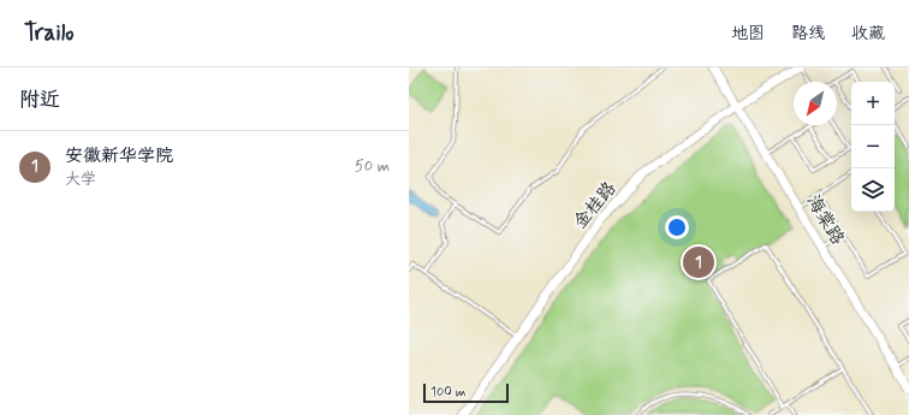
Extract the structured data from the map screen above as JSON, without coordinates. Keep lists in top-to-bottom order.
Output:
{
  "streets": {
    "street": ["金桂路", "海棠路"]
  },
  "crossings": [
    ["金桂路", "海棠路"]
  ],
  "scale_bar": "100 m",
  "north": "bottom left",
  "page": {
    "header": "Trailo",
    "nav": ["地图", "路线", "收藏"],
    "heading": "附近",
    "map_buttons": ["+", "−"],
    "list": [
      {
        "mark": "1",
        "name": "安徽新华学院",
        "note": "大学",
        "value": "50 m"
      }
    ],
    "pins": "1",
    "scale": "100 m"
  }
}
